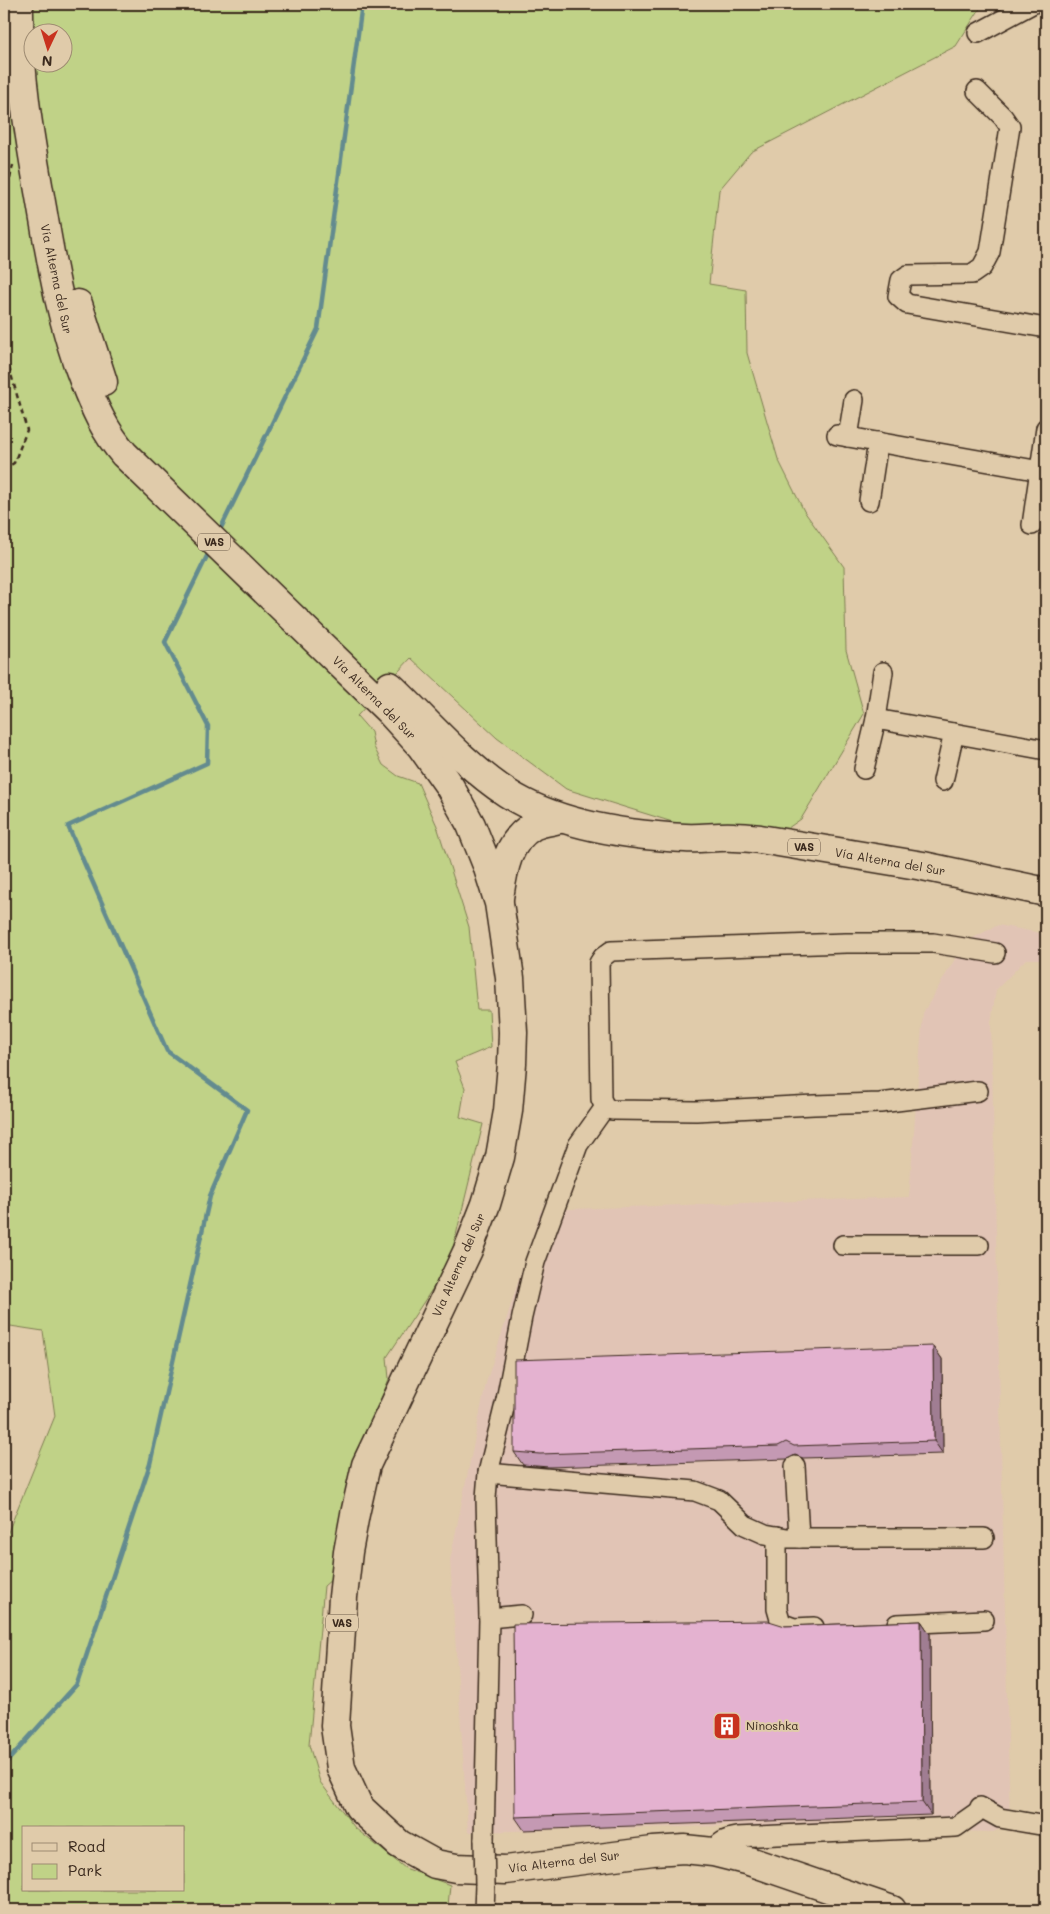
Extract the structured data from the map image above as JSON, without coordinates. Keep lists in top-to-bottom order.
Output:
{
  "streets": {
    "highway": ["Vía Alterna del Sur", "VAS"]
  },
  "places": {
    "building": ["Ninoshka"]
  },
  "legend": ["Road", "Park"],
  "north": "bottom"
}
